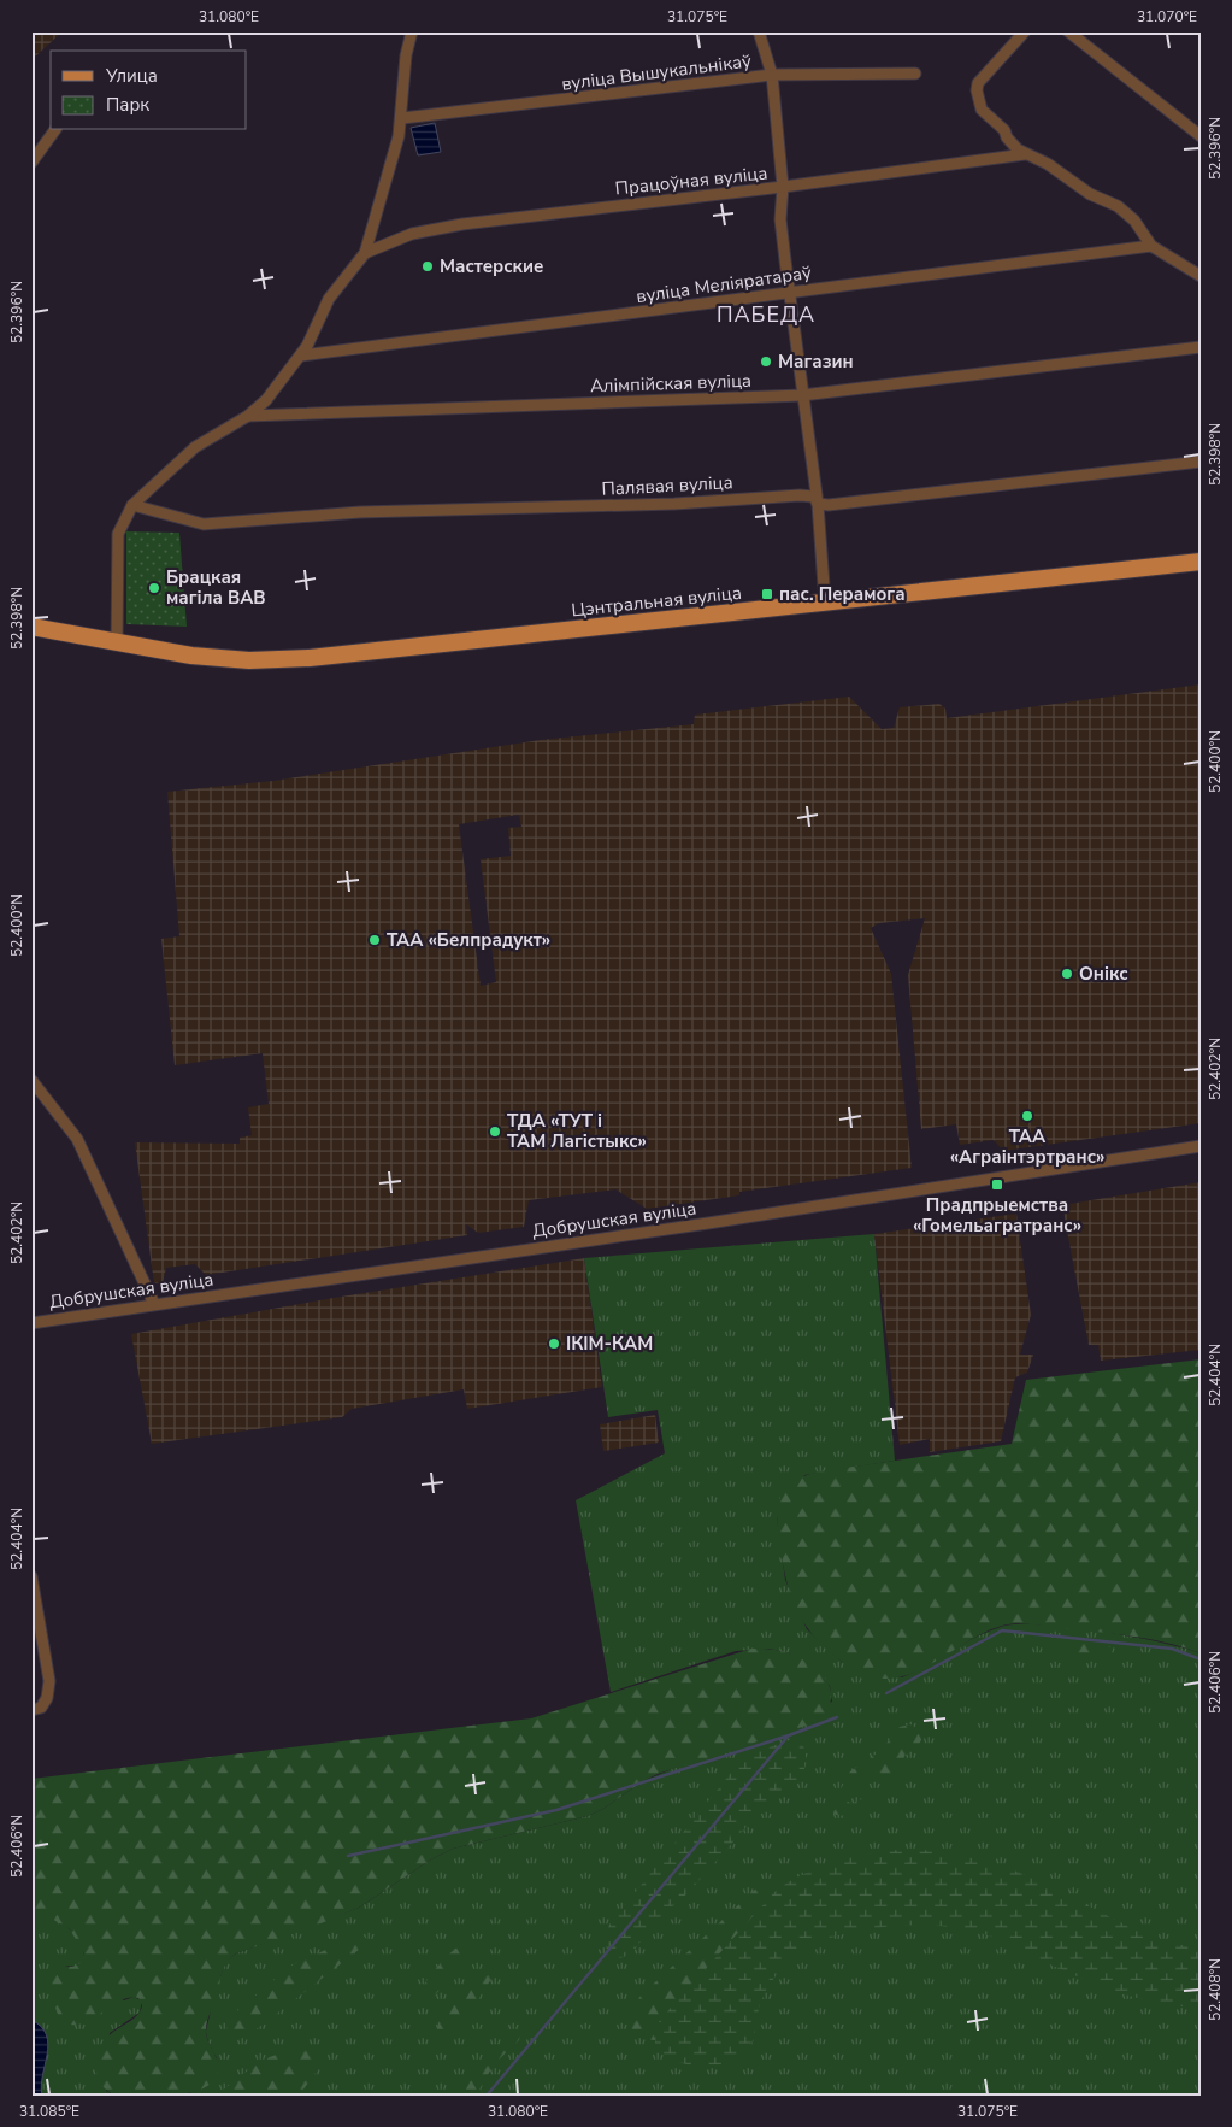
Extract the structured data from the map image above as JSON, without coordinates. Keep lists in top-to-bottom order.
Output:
{
  "streets": {
    "main road": ["Цэнтральная вуліца"],
    "street": [
      "вуліца Вышукальнікаў",
      "Працоўная вуліца",
      "вуліца Меліяратараў",
      "Алімпійская вуліца",
      "Палявая вуліца",
      "Добрушская вуліца"
    ]
  },
  "districts": ["ПАБЕДА"],
  "places": {
    "other": [
      "Мастерские",
      "Магазин",
      "Брацкая магіла ВАВ",
      "ТАА «Белпрадукт»",
      "Онікс",
      "ТАА «Аграінтэртранс»",
      "ТДА «ТУТ і ТАМ Лагістыкс»",
      "ІКІМ-КАМ"
    ],
    "transit": ["пас. Перамога", "Прадпрыемства «Гомельагратранс»"]
  },
  "legend": ["Улица", "Парк"],
  "coordinates": [
    "31.080°E",
    "31.075°E",
    "31.070°E",
    "52.396°N",
    "52.398°N",
    "52.400°N",
    "52.402°N",
    "52.404°N",
    "52.406°N",
    "52.408°N",
    "31.085°E"
  ]
}
